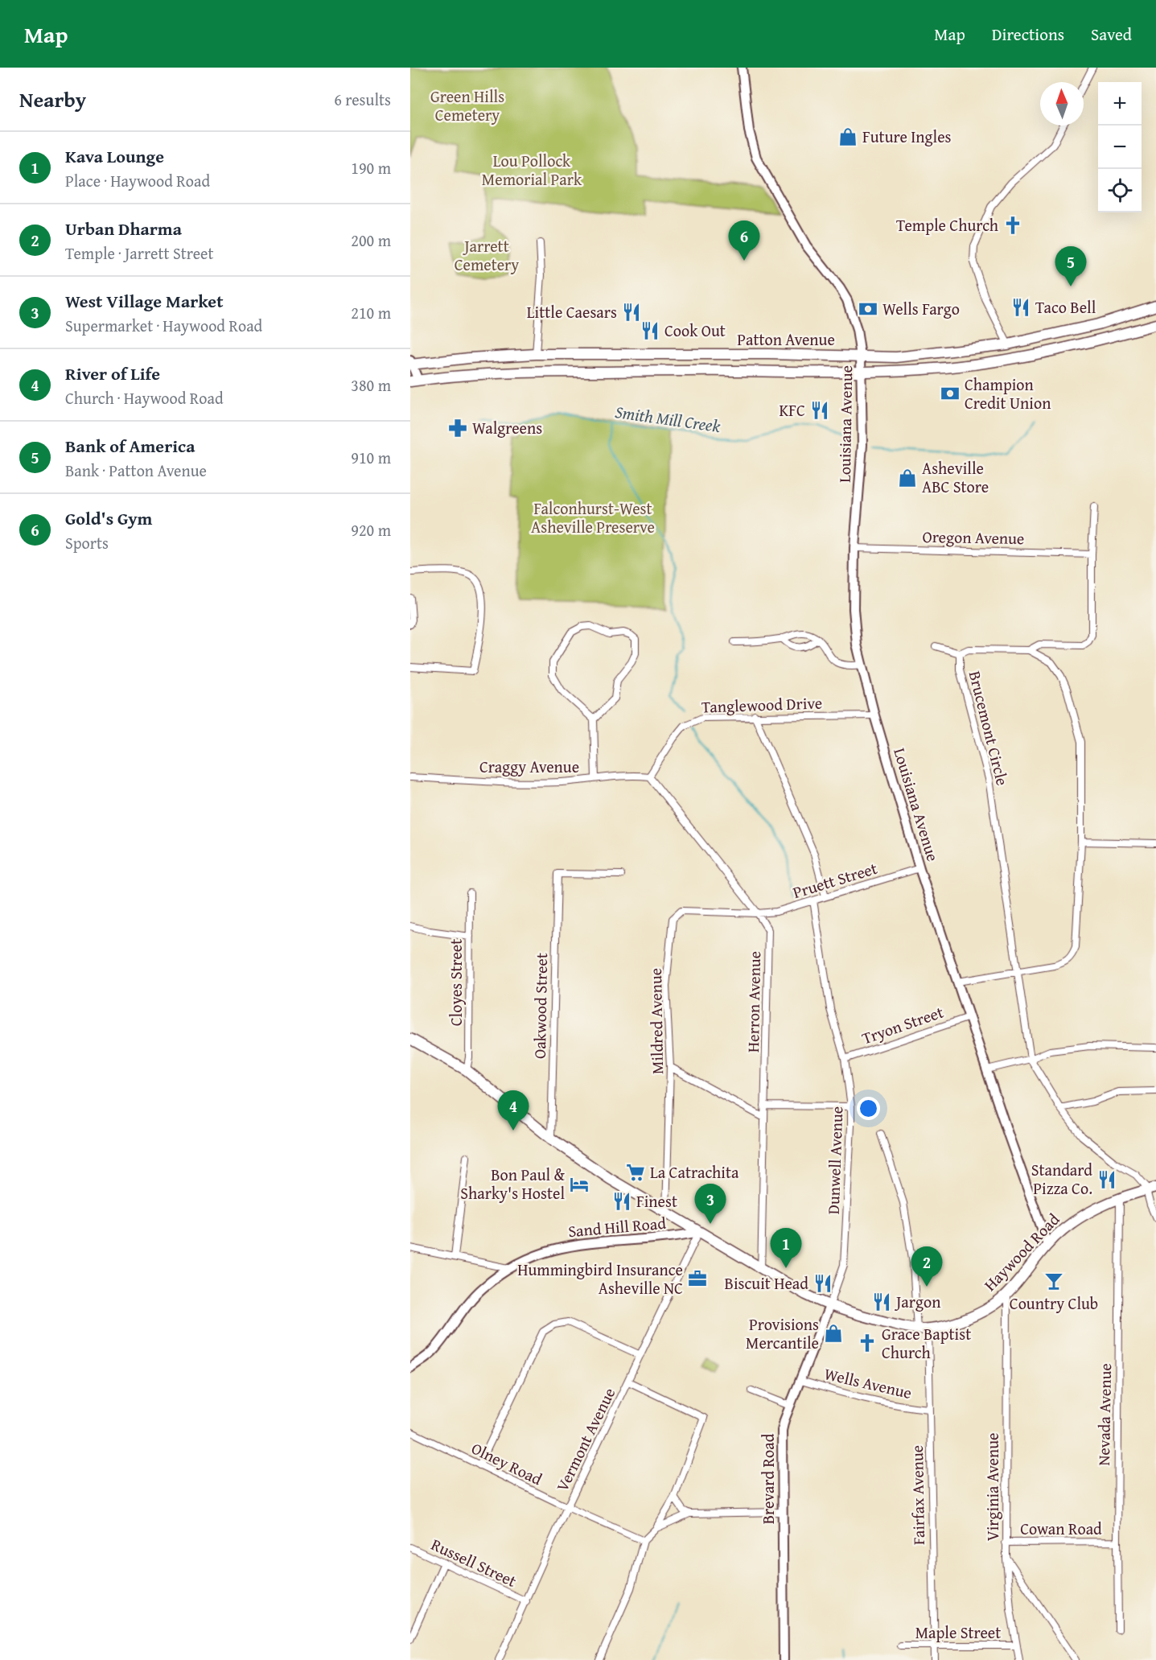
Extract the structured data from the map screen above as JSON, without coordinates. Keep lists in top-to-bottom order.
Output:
{
  "streets": {
    "main road": ["Patton Avenue", "Haywood Road"],
    "street": [
      "Louisiana Avenue",
      "Oregon Avenue",
      "Tanglewood Drive",
      "Brucemont Circle",
      "Craggy Avenue",
      "Pruett Street",
      "Cloyes Street",
      "Herron Avenue",
      "Oakwood Street",
      "Mildred Avenue",
      "Tryon Street",
      "Dunwell Avenue",
      "Sand Hill Road",
      "Wells Avenue",
      "Nevada Avenue",
      "Vermont Avenue",
      "Olney Road",
      "Brevard Road",
      "Virginia Avenue",
      "Fairfax Avenue",
      "Cowan Road",
      "Russell Street",
      "Maple Street"
    ]
  },
  "crossings": [
    ["Patton Avenue", "Louisiana Avenue"],
    ["Louisiana Avenue", "Oregon Avenue"],
    ["Louisiana Avenue", "Tanglewood Drive"],
    ["Louisiana Avenue", "Brucemont Circle"],
    ["Louisiana Avenue", "Pruett Street"],
    ["Louisiana Avenue", "Tryon Street"],
    ["Louisiana Avenue", "Haywood Road"],
    ["Tanglewood Drive", "Craggy Avenue"],
    ["Tanglewood Drive", "Herron Avenue"],
    ["Craggy Avenue", "Herron Avenue"],
    ["Pruett Street", "Herron Avenue"],
    ["Pruett Street", "Mildred Avenue"],
    ["Pruett Street", "Dunwell Avenue"],
    ["Cloyes Street", "Haywood Road"],
    ["Herron Avenue", "Mildred Avenue"],
    ["Herron Avenue", "Haywood Road"],
    ["Oakwood Street", "Haywood Road"],
    ["Mildred Avenue", "Haywood Road"],
    ["Tryon Street", "Dunwell Avenue"],
    ["Dunwell Avenue", "Haywood Road"],
    ["Dunwell Avenue", "Brevard Road"],
    ["Sand Hill Road", "Haywood Road"],
    ["Sand Hill Road", "Vermont Avenue"],
    ["Haywood Road", "Nevada Avenue"],
    ["Haywood Road", "Vermont Avenue"],
    ["Haywood Road", "Brevard Road"],
    ["Haywood Road", "Virginia Avenue"],
    ["Haywood Road", "Fairfax Avenue"],
    ["Wells Avenue", "Brevard Road"],
    ["Wells Avenue", "Fairfax Avenue"],
    ["Nevada Avenue", "Cowan Road"],
    ["Vermont Avenue", "Olney Road"],
    ["Vermont Avenue", "Russell Street"],
    ["Virginia Avenue", "Cowan Road"],
    ["Fairfax Avenue", "Maple Street"]
  ],
  "water": ["Smith Mill Creek"],
  "parks": [
    "Green Hills Cemetery",
    "Lou Pollock Memorial Park",
    "Jarrett Cemetery",
    "Falconhurst-West Asheville Preserve"
  ],
  "places": {
    "shop": ["Future Ingles", "Asheville ABC Store", "Provisions Mercantile"],
    "church": ["Temple Church", "Grace Baptist Church"],
    "restaurant": [
      "Taco Bell",
      "Little Caesars",
      "Cook Out",
      "KFC",
      "Standard Pizza Co.",
      "Finest",
      "Biscuit Head",
      "Jargon"
    ],
    "bank": ["Wells Fargo", "Champion Credit Union"],
    "pharmacy": ["Walgreens"],
    "supermarket": ["La Catrachita"],
    "hotel": ["Bon Paul & Sharky's Hostel"],
    "office": ["Hummingbird Insurance Asheville NC"],
    "bar": ["Country Club"]
  },
  "north": "top",
  "page": {
    "header": "Map",
    "nav": ["Map", "Directions", "Saved"],
    "heading": ["Nearby", "6 results"],
    "map_buttons": ["+", "−"],
    "list": [
      {
        "mark": "1",
        "name": "Kava Lounge",
        "note": "Place · Haywood Road",
        "value": "190 m"
      },
      {
        "mark": "2",
        "name": "Urban Dharma",
        "note": "Temple · Jarrett Street",
        "value": "200 m"
      },
      {
        "mark": "3",
        "name": "West Village Market",
        "note": "Supermarket · Haywood Road",
        "value": "210 m"
      },
      {
        "mark": "4",
        "name": "River of Life",
        "note": "Church · Haywood Road",
        "value": "380 m"
      },
      {
        "mark": "5",
        "name": "Bank of America",
        "note": "Bank · Patton Avenue",
        "value": "910 m"
      },
      {
        "mark": "6",
        "name": "Gold's Gym",
        "note": "Sports",
        "value": "920 m"
      }
    ],
    "pins": [
      "6",
      "5",
      "4",
      "3",
      "1",
      "2"
    ]
  }
}
